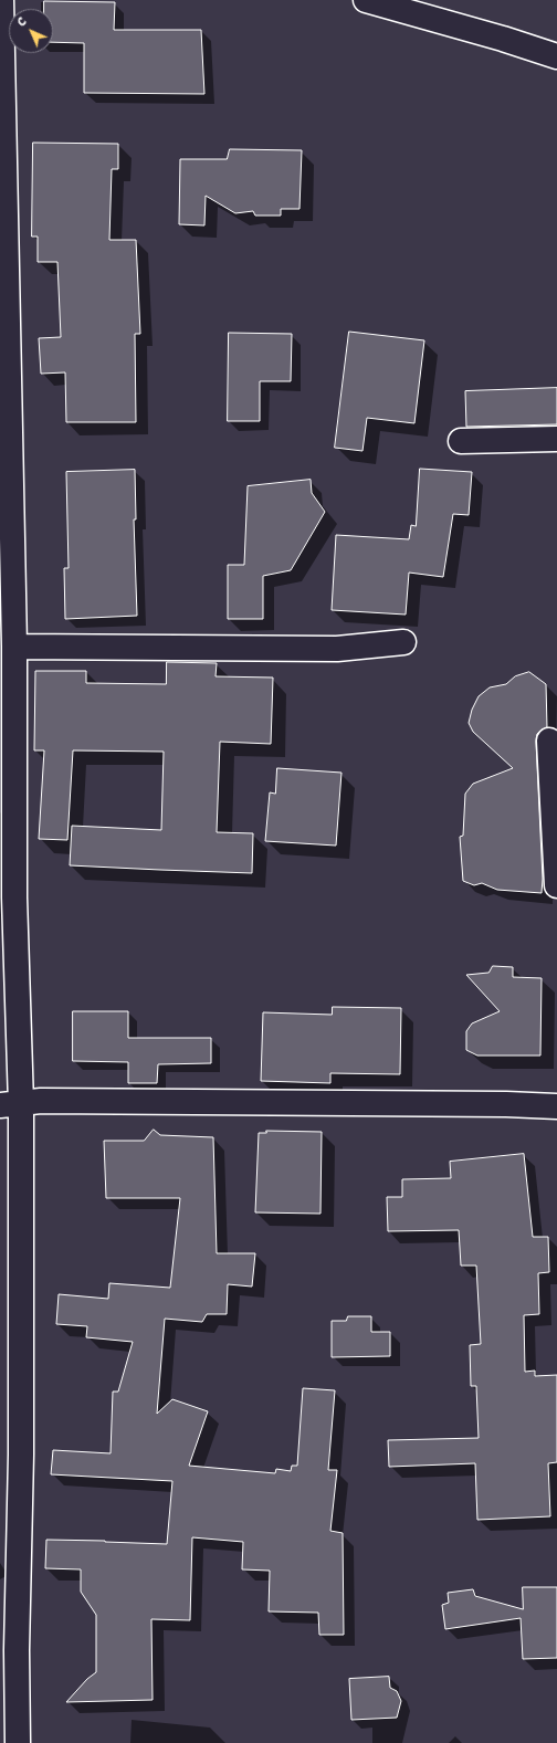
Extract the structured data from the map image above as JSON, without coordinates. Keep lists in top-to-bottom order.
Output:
{
  "north": "top left"
}
